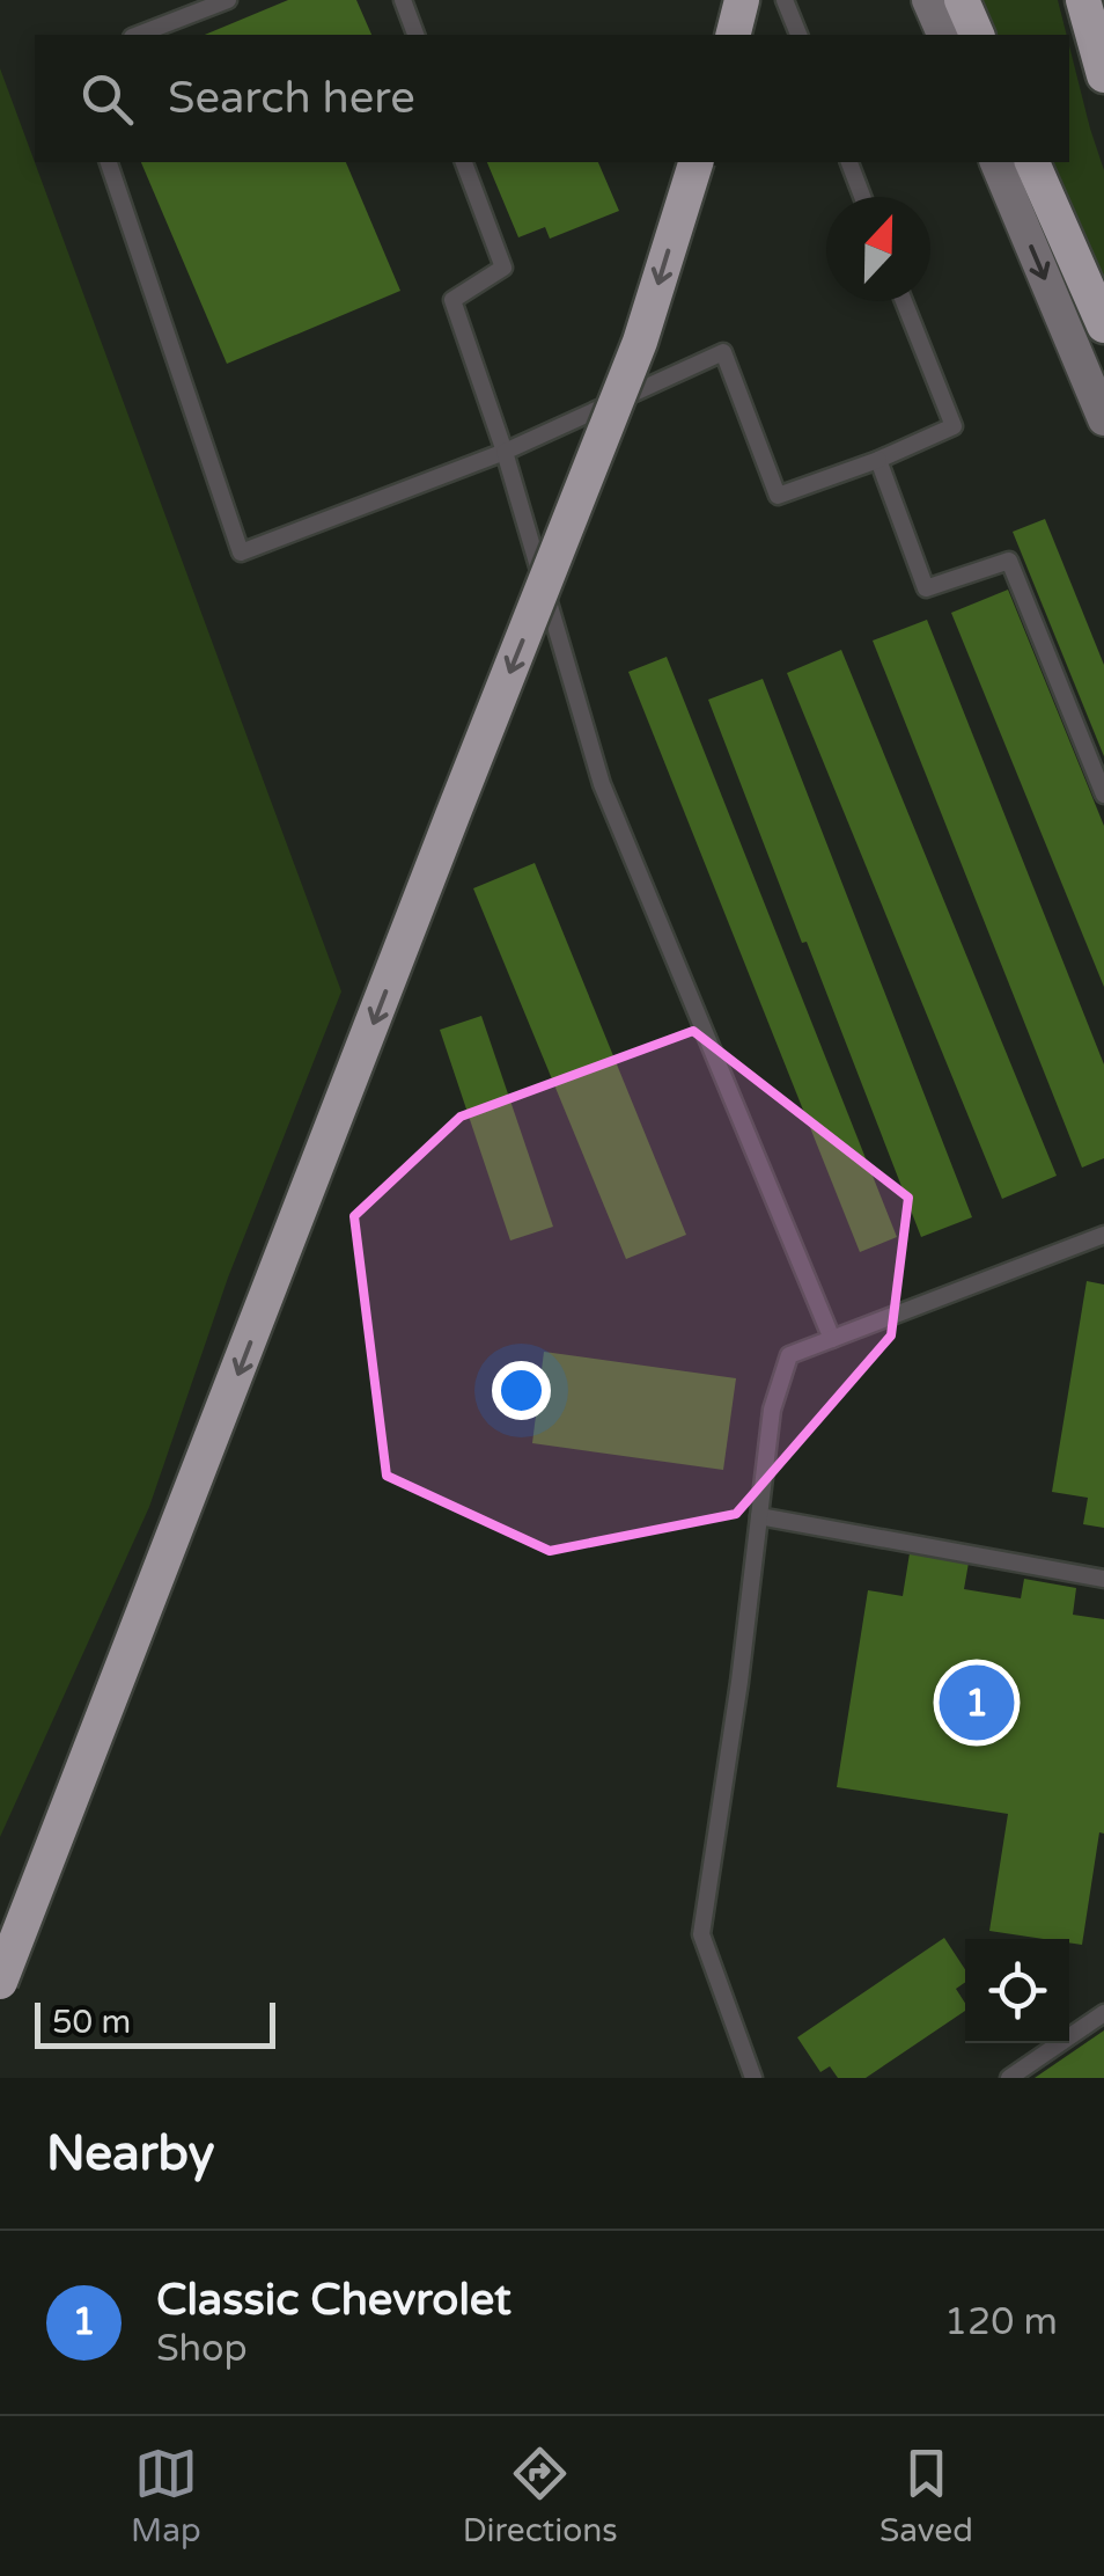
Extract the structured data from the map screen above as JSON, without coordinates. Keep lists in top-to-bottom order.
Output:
{
  "scale_bar": "50 m",
  "north": "top",
  "page": {
    "search": "Search here",
    "pins": "1",
    "scale": "50 m",
    "heading": "Nearby",
    "list": [
      {
        "mark": "1",
        "name": "Classic Chevrolet",
        "note": "Shop",
        "value": "120 m"
      }
    ],
    "nav": ["Map", "Directions", "Saved"]
  }
}
